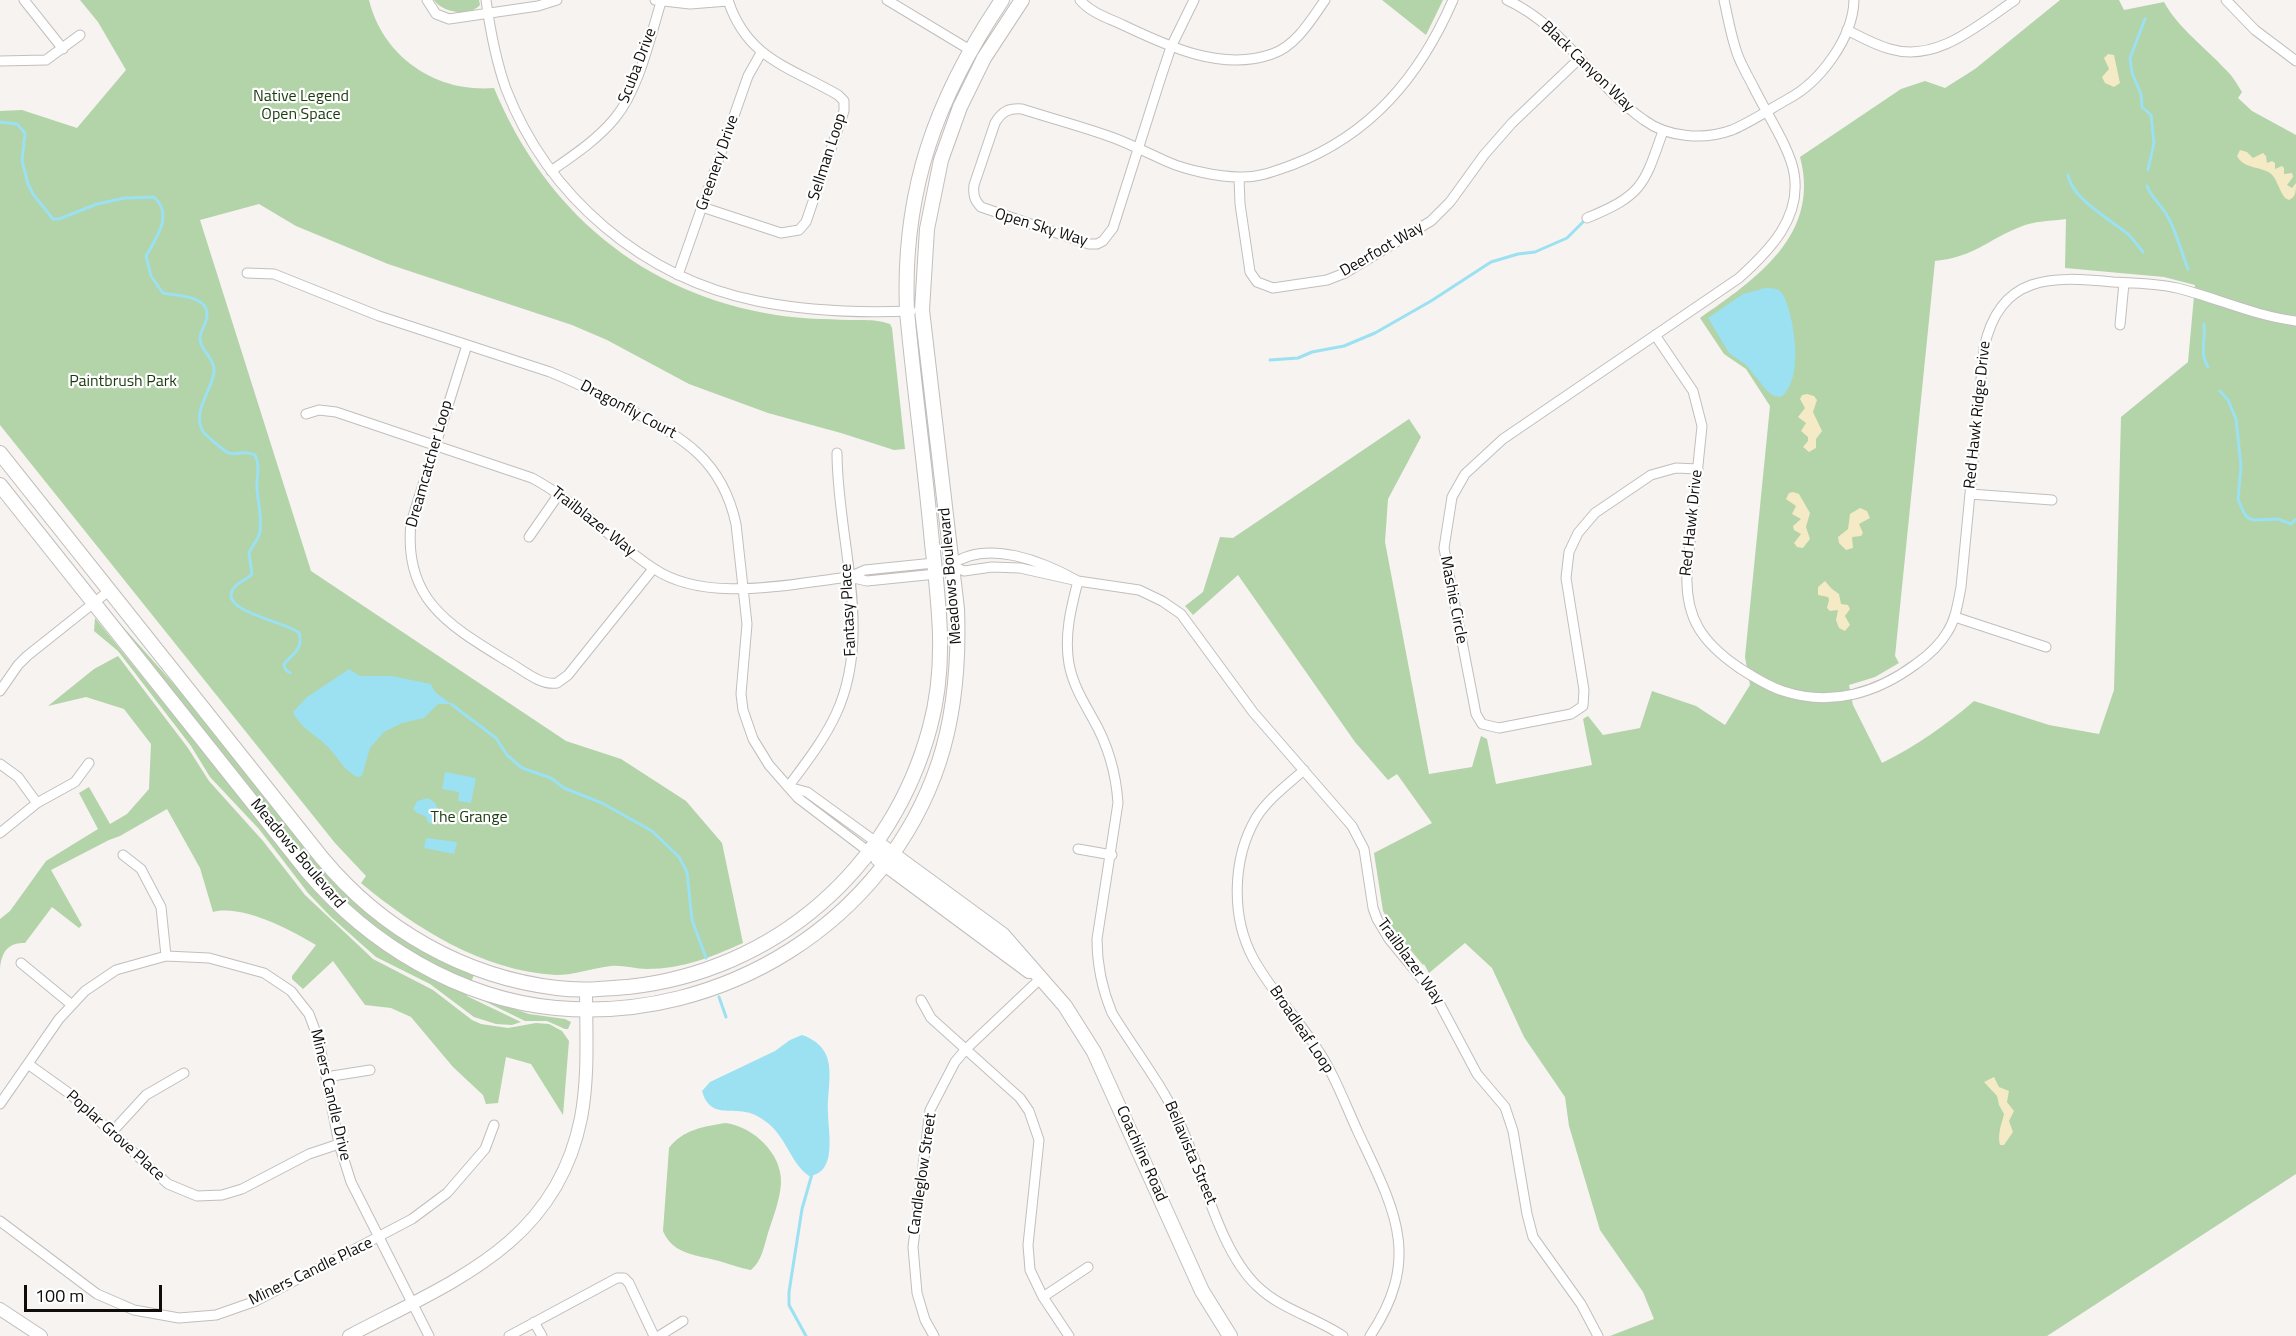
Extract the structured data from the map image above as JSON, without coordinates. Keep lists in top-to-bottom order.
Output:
{
  "streets": {
    "main road": ["Meadows Boulevard", "Coachline Road"],
    "street": [
      "Scuba Drive",
      "Black Canyon Way",
      "Sellman Loop",
      "Greenery Drive",
      "Open Sky Way",
      "Deerfoot Way",
      "Dragonfly Court",
      "Red Hawk Ridge Drive",
      "Dreamcatcher Loop",
      "Trailblazer Way",
      "Red Hawk Drive",
      "Mashie Circle",
      "Fantasy Place",
      "Broadleaf Loop",
      "Miners Candle Drive",
      "Poplar Grove Place",
      "Bellavista Street",
      "Candleglow Street",
      "Miners Candle Place"
    ]
  },
  "crossings": [
    ["Black Canyon Way", "Deerfoot Way"],
    ["Black Canyon Way", "Mashie Circle"],
    ["Sellman Loop", "Greenery Drive"],
    ["Dragonfly Court", "Dreamcatcher Loop"],
    ["Dragonfly Court", "Trailblazer Way"],
    ["Dragonfly Court", "Meadows Boulevard"],
    ["Dragonfly Court", "Fantasy Place"],
    ["Dragonfly Court", "Coachline Road"],
    ["Red Hawk Ridge Drive", "Red Hawk Drive"],
    ["Dreamcatcher Loop", "Trailblazer Way"],
    ["Trailblazer Way", "Meadows Boulevard"],
    ["Trailblazer Way", "Fantasy Place"],
    ["Trailblazer Way", "Broadleaf Loop"],
    ["Trailblazer Way", "Bellavista Street"],
    ["Red Hawk Drive", "Mashie Circle"],
    ["Meadows Boulevard", "Coachline Road"],
    ["Miners Candle Drive", "Poplar Grove Place"],
    ["Miners Candle Drive", "Miners Candle Place"],
    ["Coachline Road", "Candleglow Street"]
  ],
  "parks": ["Native Legend Open Space", "Paintbrush Park", "The Grange"],
  "scale_bar": "100 m"
}
